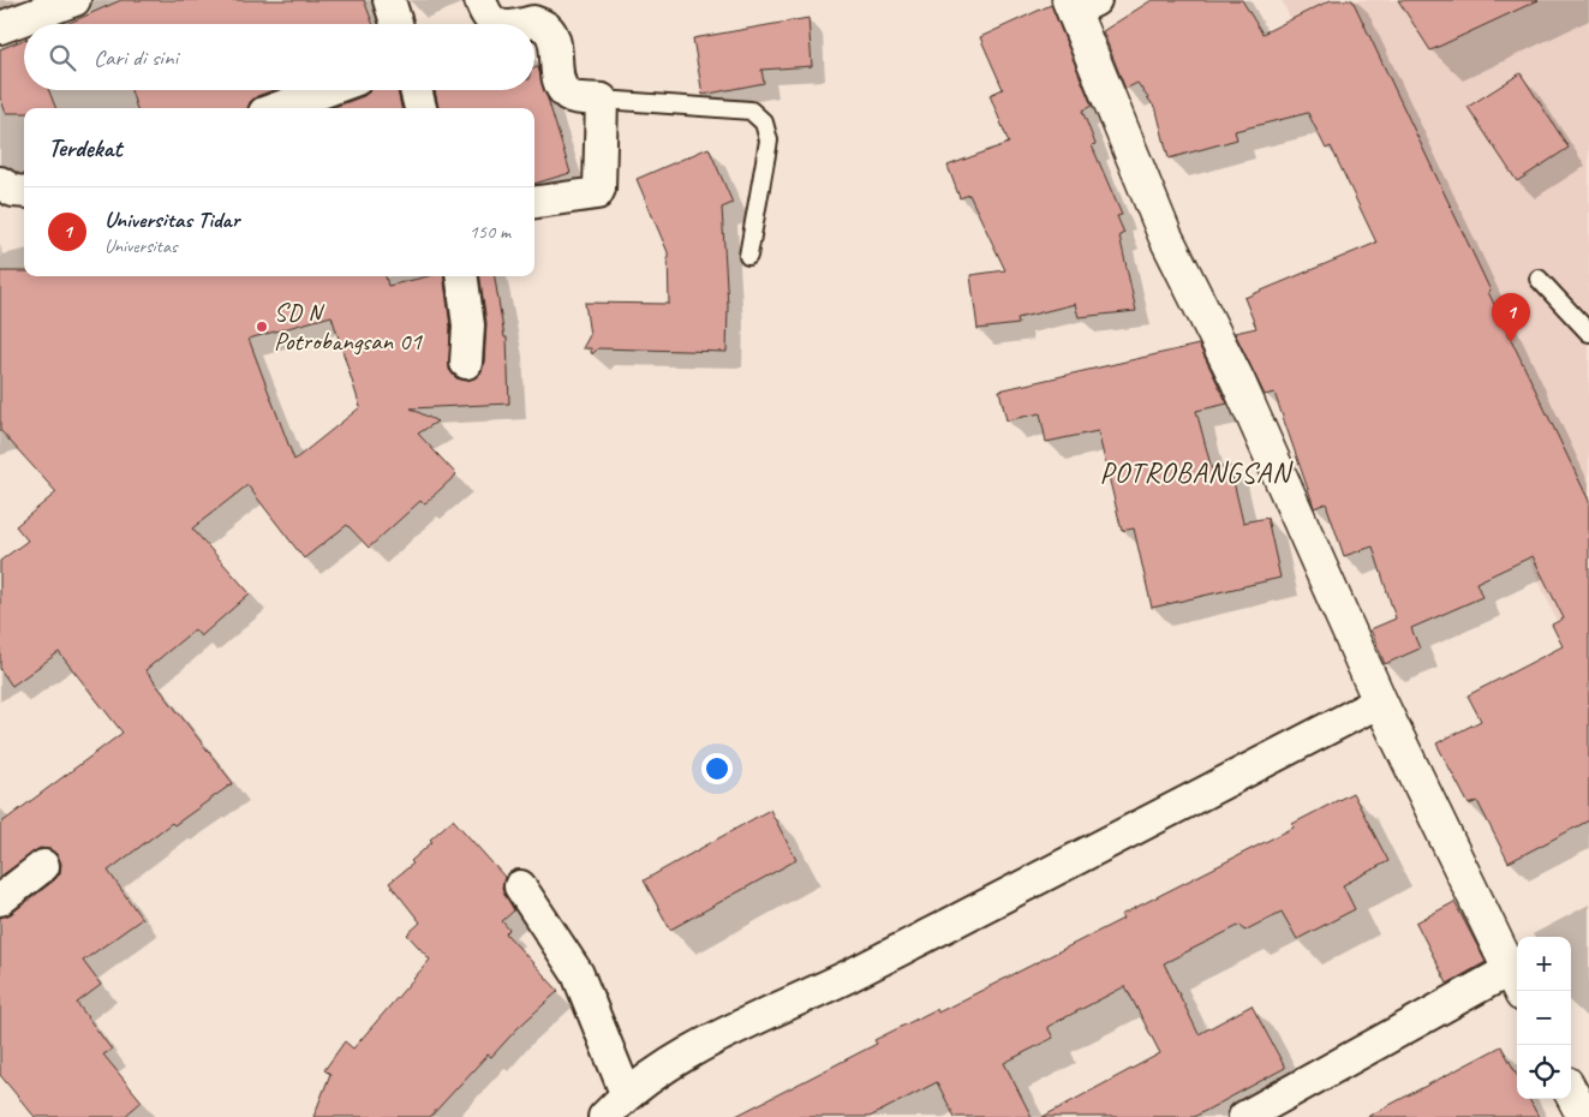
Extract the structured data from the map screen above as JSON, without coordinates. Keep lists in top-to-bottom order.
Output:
{
  "districts": ["POTROBANGSAN"],
  "places": ["SD N Potrobangsan 01"],
  "page": {
    "search": "Cari di sini",
    "heading": "Terdekat",
    "list": [
      {
        "mark": "1",
        "name": "Universitas Tidar",
        "note": "Universitas",
        "value": "150 m"
      }
    ],
    "pins": "1",
    "map_buttons": ["+", "−"]
  }
}
